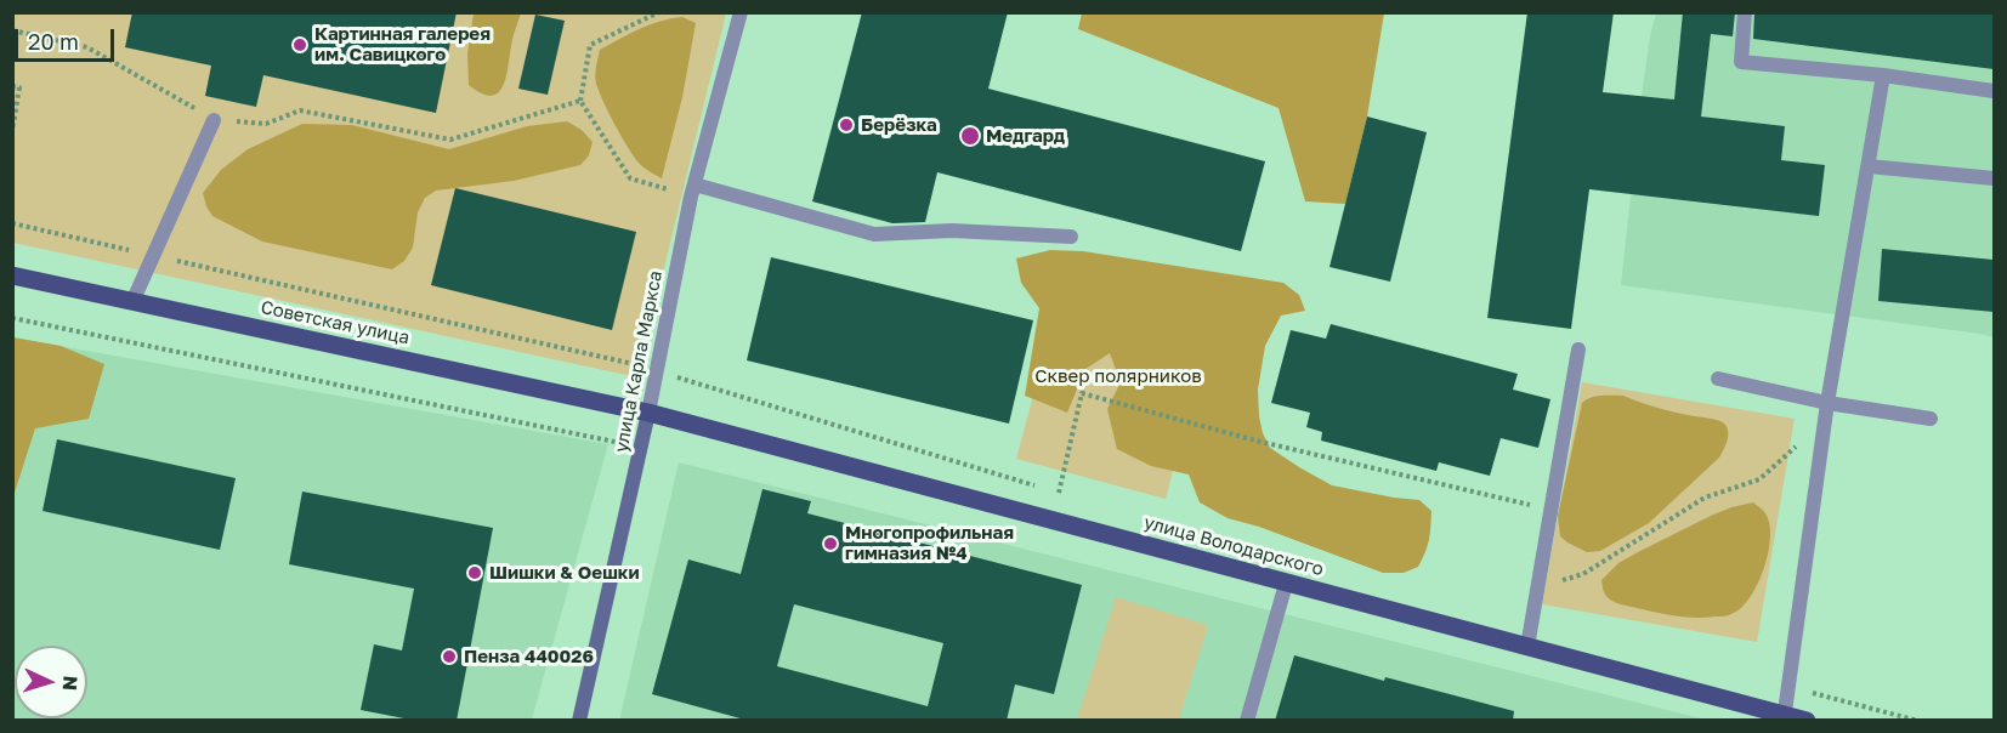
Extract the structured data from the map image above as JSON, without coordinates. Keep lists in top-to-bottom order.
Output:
{
  "streets": {
    "main road": ["Советская улица", "улица Карла Маркса", "улица Володарского"]
  },
  "crossings": [
    ["Советская улица", "улица Карла Маркса"],
    ["Советская улица", "улица Володарского"],
    ["улица Карла Маркса", "улица Володарского"]
  ],
  "parks": ["Сквер полярников"],
  "places": [
    "Картинная галерея им. Савицкого",
    "Берёзка",
    "Медгард",
    "Многопрофильная гимназия №4",
    "Шишки & Оешки",
    "Пенза 440026"
  ],
  "scale_bar": "20 m",
  "north": "right"
}
